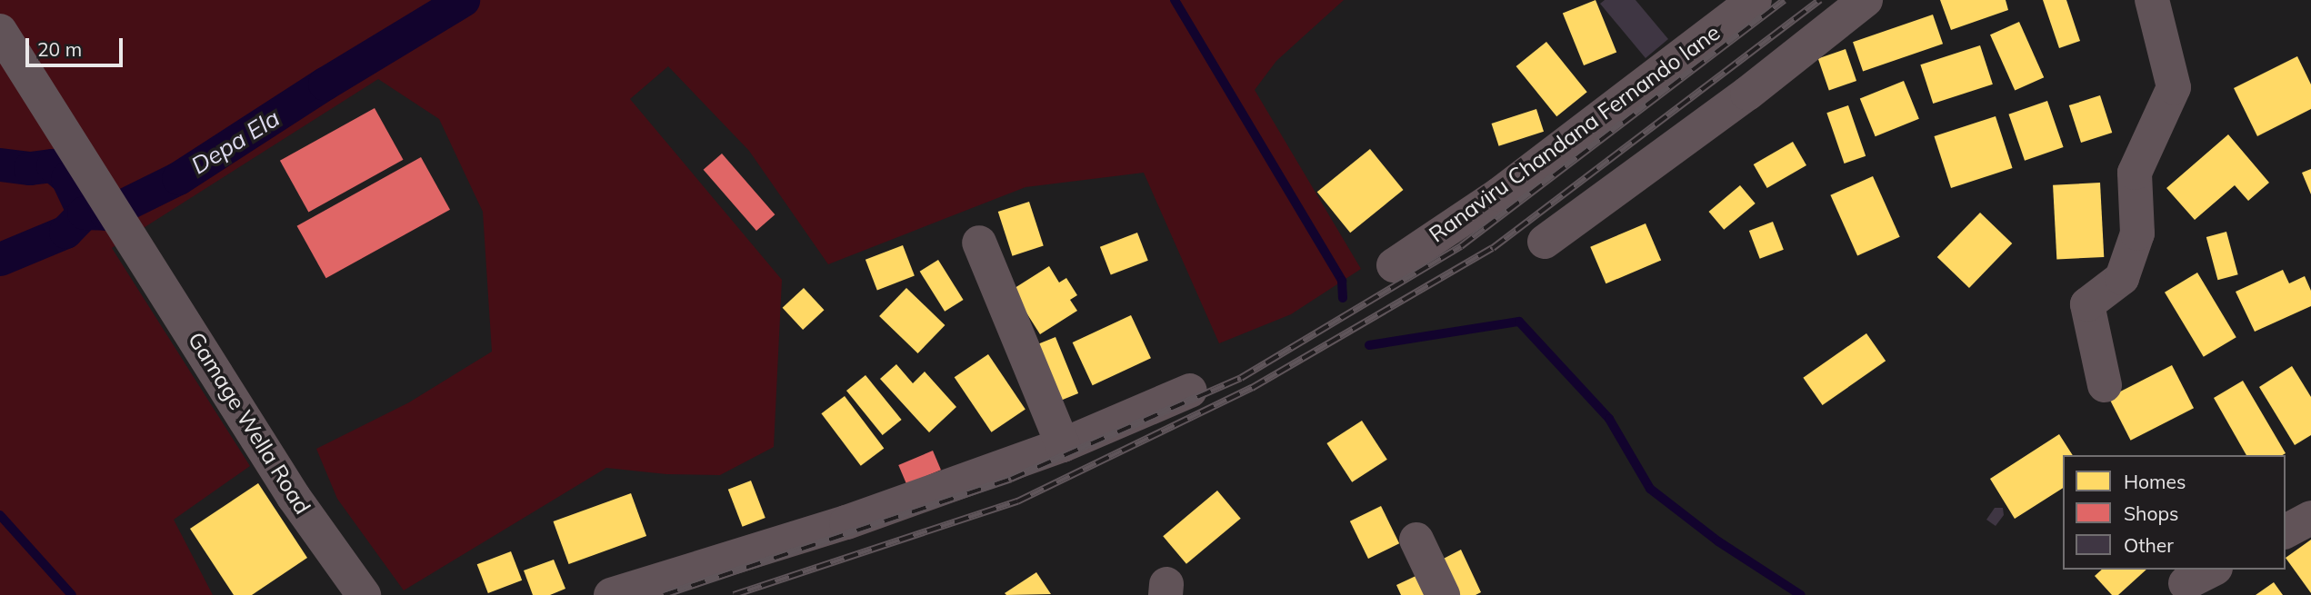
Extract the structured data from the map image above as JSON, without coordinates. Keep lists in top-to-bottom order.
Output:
{
  "streets": {
    "street": ["Ranaviru Chandana Fernando lane", "Gamage Wella Road"]
  },
  "water": ["Depa Ela"],
  "legend": ["Homes", "Shops", "Other"],
  "scale_bar": "20 m"
}
